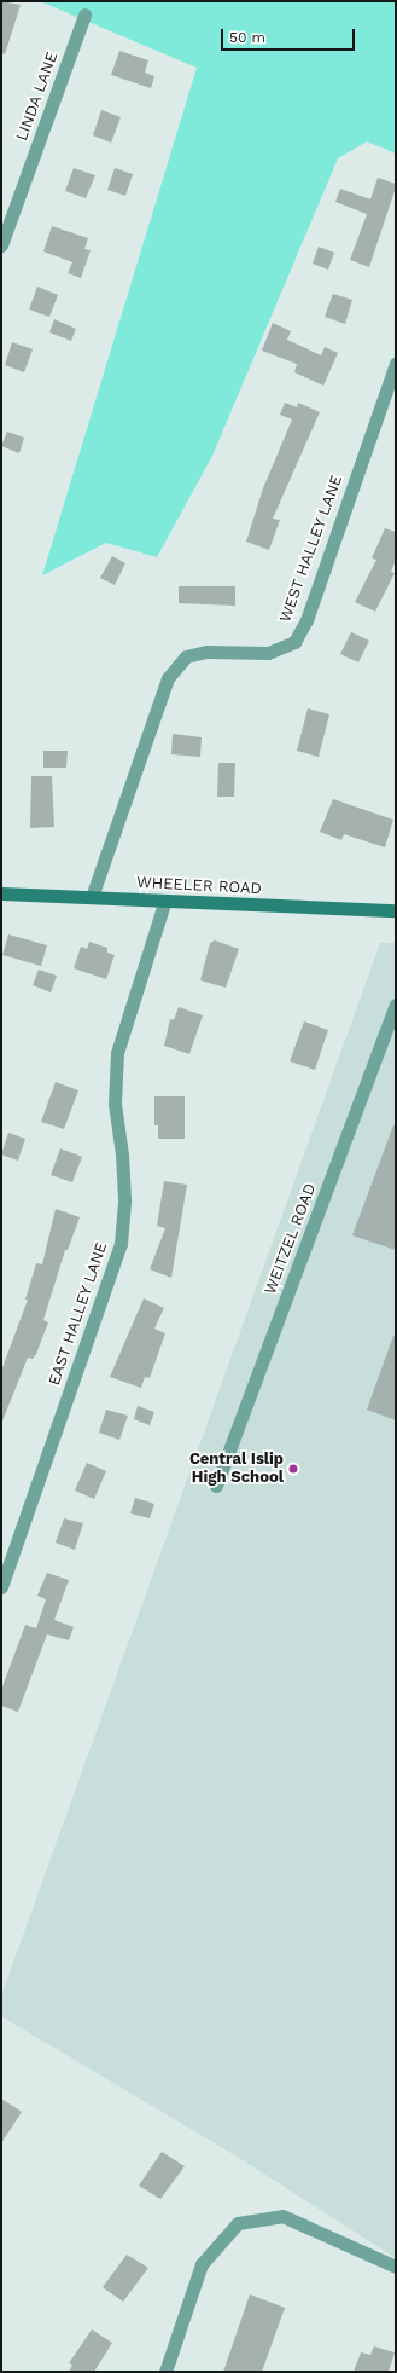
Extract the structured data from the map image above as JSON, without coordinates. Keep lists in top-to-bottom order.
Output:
{
  "streets": {
    "main road": ["WHEELER ROAD"],
    "street": [
      "LINDA LANE",
      "WEST HALLEY LANE",
      "WEITZEL ROAD",
      "EAST HALLEY LANE"
    ]
  },
  "crossings": [
    ["WEST HALLEY LANE", "WHEELER ROAD"],
    ["WHEELER ROAD", "EAST HALLEY LANE"]
  ],
  "places": ["Central Islip High School"],
  "scale_bar": "50 m"
}
